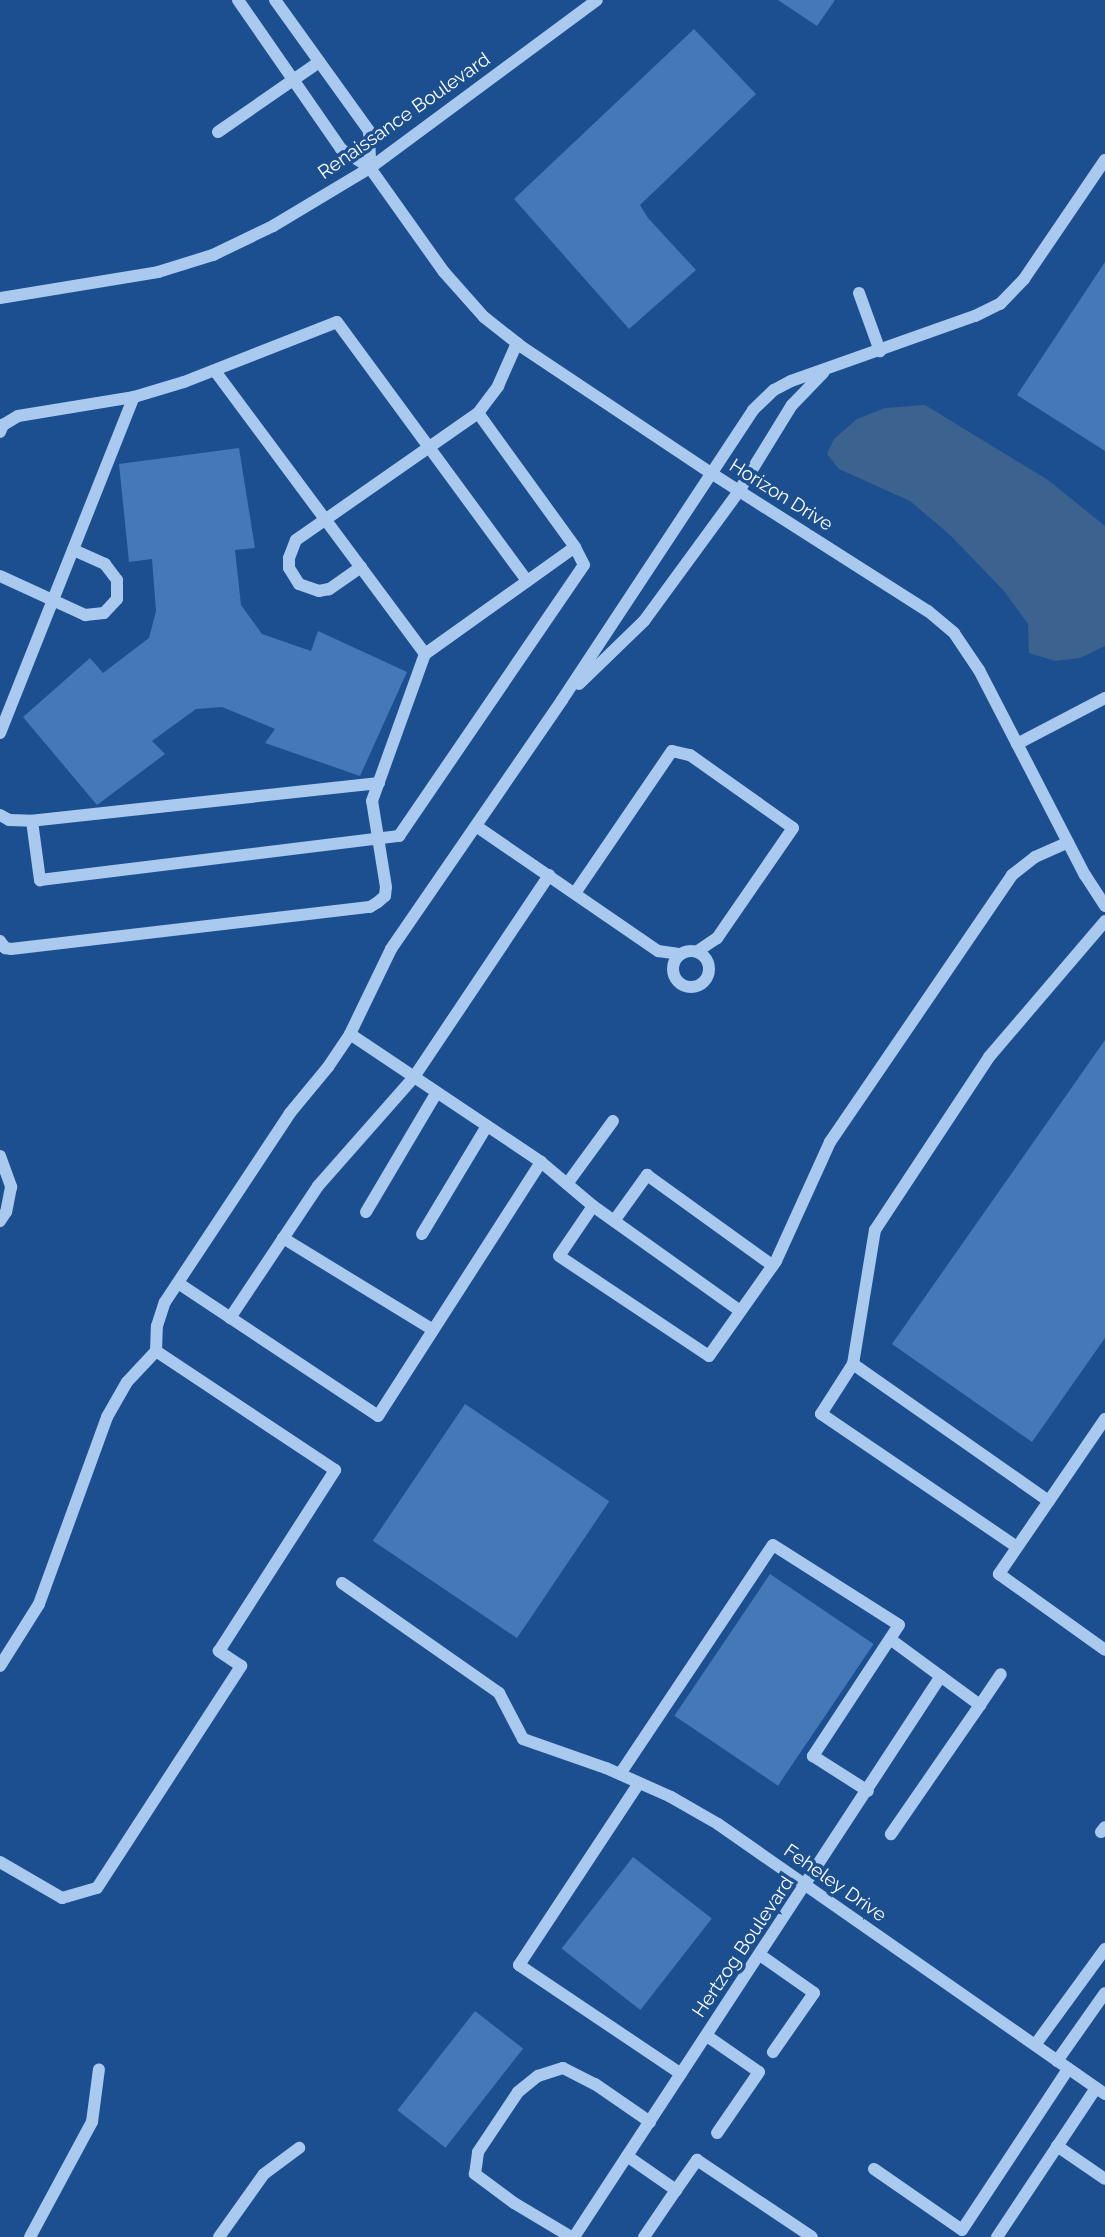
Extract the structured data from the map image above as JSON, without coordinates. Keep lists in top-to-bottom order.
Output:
{
  "streets": {
    "street": [
      "Renaissance Boulevard",
      "Horizon Drive",
      "Feheley Drive",
      "Hertzog Boulevard"
    ]
  },
  "crossings": [
    ["Renaissance Boulevard", "Horizon Drive"],
    ["Feheley Drive", "Hertzog Boulevard"]
  ]
}
